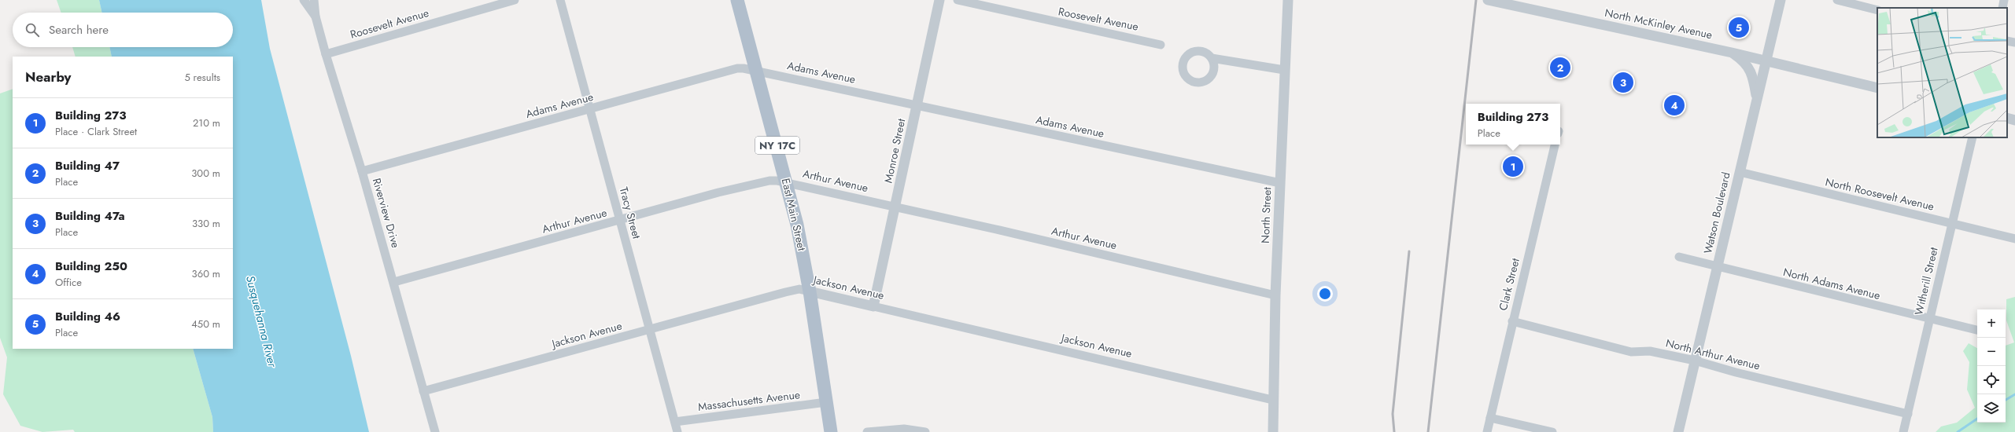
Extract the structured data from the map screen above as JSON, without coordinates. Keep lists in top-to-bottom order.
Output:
{
  "streets": {
    "main road": ["NY 17C", "East Main Street"],
    "street": [
      "Roosevelt Avenue",
      "North McKinley Avenue",
      "Adams Avenue",
      "Monroe Street",
      "Arthur Avenue",
      "North Roosevelt Avenue",
      "Riverview Drive",
      "Tracy Street",
      "Watson Boulevard",
      "North Street",
      "Witherill Street",
      "North Adams Avenue",
      "Clark Street",
      "Jackson Avenue",
      "North Arthur Avenue",
      "Massachusetts Avenue"
    ]
  },
  "crossings": [
    ["Roosevelt Avenue", "Riverview Drive"],
    ["North McKinley Avenue", "Watson Boulevard"],
    ["Adams Avenue", "Monroe Street"],
    ["Adams Avenue", "Riverview Drive"],
    ["Adams Avenue", "Tracy Street"],
    ["Adams Avenue", "East Main Street"],
    ["Adams Avenue", "North Street"],
    ["Monroe Street", "Arthur Avenue"],
    ["Monroe Street", "Jackson Avenue"],
    ["Arthur Avenue", "Riverview Drive"],
    ["Arthur Avenue", "Tracy Street"],
    ["Arthur Avenue", "East Main Street"],
    ["Arthur Avenue", "North Street"],
    ["North Roosevelt Avenue", "Watson Boulevard"],
    ["North Roosevelt Avenue", "Witherill Street"],
    ["Riverview Drive", "Jackson Avenue"],
    ["Tracy Street", "Jackson Avenue"],
    ["Tracy Street", "Massachusetts Avenue"],
    ["Watson Boulevard", "North Adams Avenue"],
    ["Watson Boulevard", "North Arthur Avenue"],
    ["East Main Street", "Jackson Avenue"],
    ["East Main Street", "Massachusetts Avenue"],
    ["North Street", "Jackson Avenue"],
    ["Witherill Street", "North Adams Avenue"],
    ["Witherill Street", "North Arthur Avenue"],
    ["Clark Street", "North Arthur Avenue"]
  ],
  "water": ["Susquehanna River"],
  "page": {
    "search": "Search here",
    "pins": [
      "5",
      "2",
      "3",
      "4",
      "1"
    ],
    "heading": ["Nearby", "5 results"],
    "list": [
      {
        "mark": "1",
        "name": "Building 273",
        "note": "Place · Clark Street",
        "value": "210 m"
      },
      {
        "mark": "2",
        "name": "Building 47",
        "note": "Place",
        "value": "300 m"
      },
      {
        "mark": "3",
        "name": "Building 47a",
        "note": "Place",
        "value": "330 m"
      },
      {
        "mark": "4",
        "name": "Building 250",
        "note": "Office",
        "value": "360 m"
      },
      {
        "mark": "5",
        "name": "Building 46",
        "note": "Place",
        "value": "450 m"
      }
    ],
    "popup": ["Building 273", "Place"],
    "map_buttons": ["+", "−"]
  }
}
